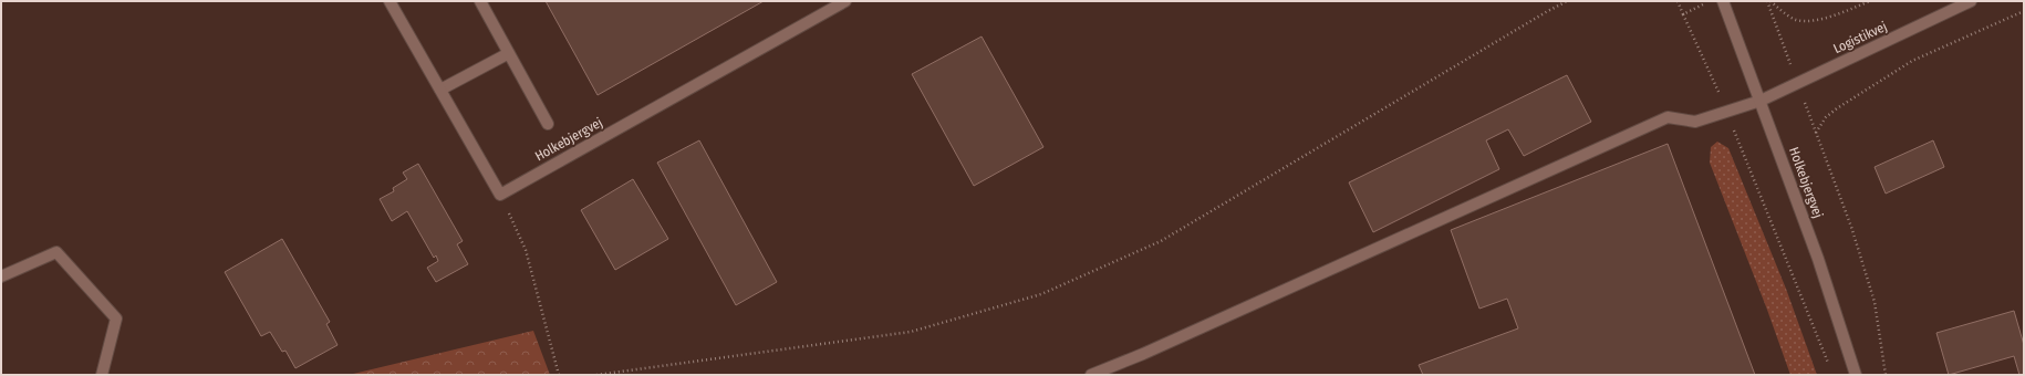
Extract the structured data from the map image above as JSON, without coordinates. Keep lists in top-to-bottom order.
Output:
{
  "streets": {
    "street": ["Logistikvej", "Holkebjergvej"]
  },
  "crossings": [
    ["Logistikvej", "Holkebjergvej"]
  ]
}
